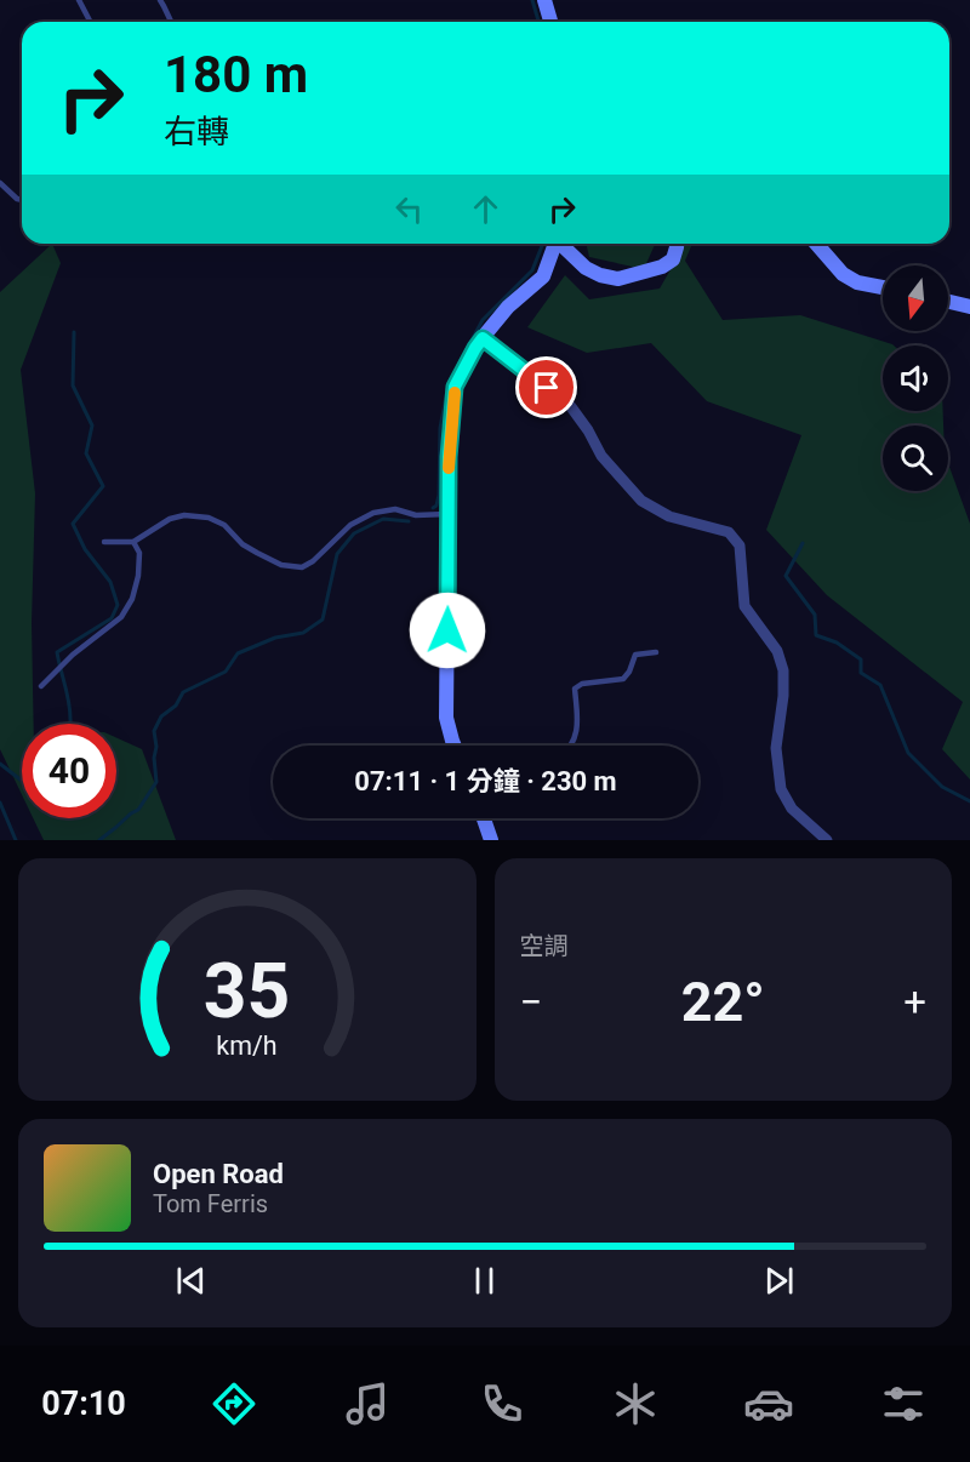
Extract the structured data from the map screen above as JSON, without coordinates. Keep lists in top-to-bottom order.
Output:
{
  "north": "bottom",
  "page": {
    "turn": ["180 m", "右轉"],
    "limit": "40",
    "trip": "07:11 · 1 分鐘 · 230 m",
    "tile": "空調",
    "heat": ["−", "22°", "+"],
    "song": ["Open Road", "Tom Ferris"],
    "tabs": "07:10",
    "gauge": ["35", "km/h"]
  }
}
